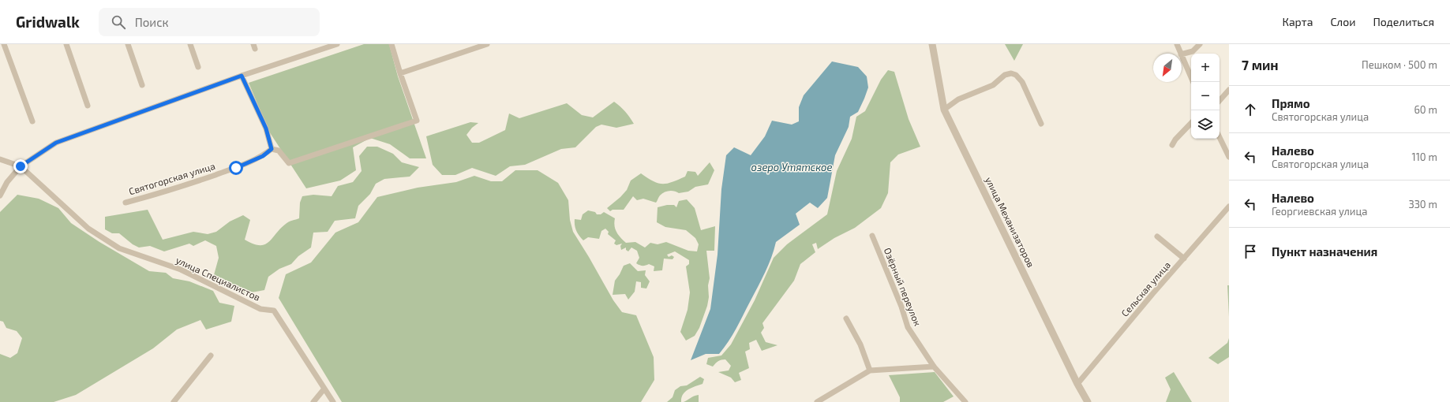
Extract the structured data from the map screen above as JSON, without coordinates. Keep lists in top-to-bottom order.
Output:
{
  "streets": {
    "street": [
      "Святогорская улица",
      "улица Механизаторов",
      "улица Специалистов",
      "Озёрный переулок",
      "Сельская улица"
    ]
  },
  "crossings": [
    ["улица Механизаторов", "Сельская улица"]
  ],
  "water": ["озеро Утятское"],
  "north": "bottom left",
  "page": {
    "header": "Gridwalk",
    "search": "Поиск",
    "nav": ["Карта", "Слои", "Поделиться"],
    "heading": ["7 мин", "Пешком · 500 m"],
    "map_buttons": ["+", "−"],
    "list": [
      ["Прямо", "Святогорская улица", "60 m"],
      ["Налево", "Святогорская улица", "110 m"],
      ["Налево", "Георгиевская улица", "330 m"],
      "Пункт назначения"
    ]
  }
}
